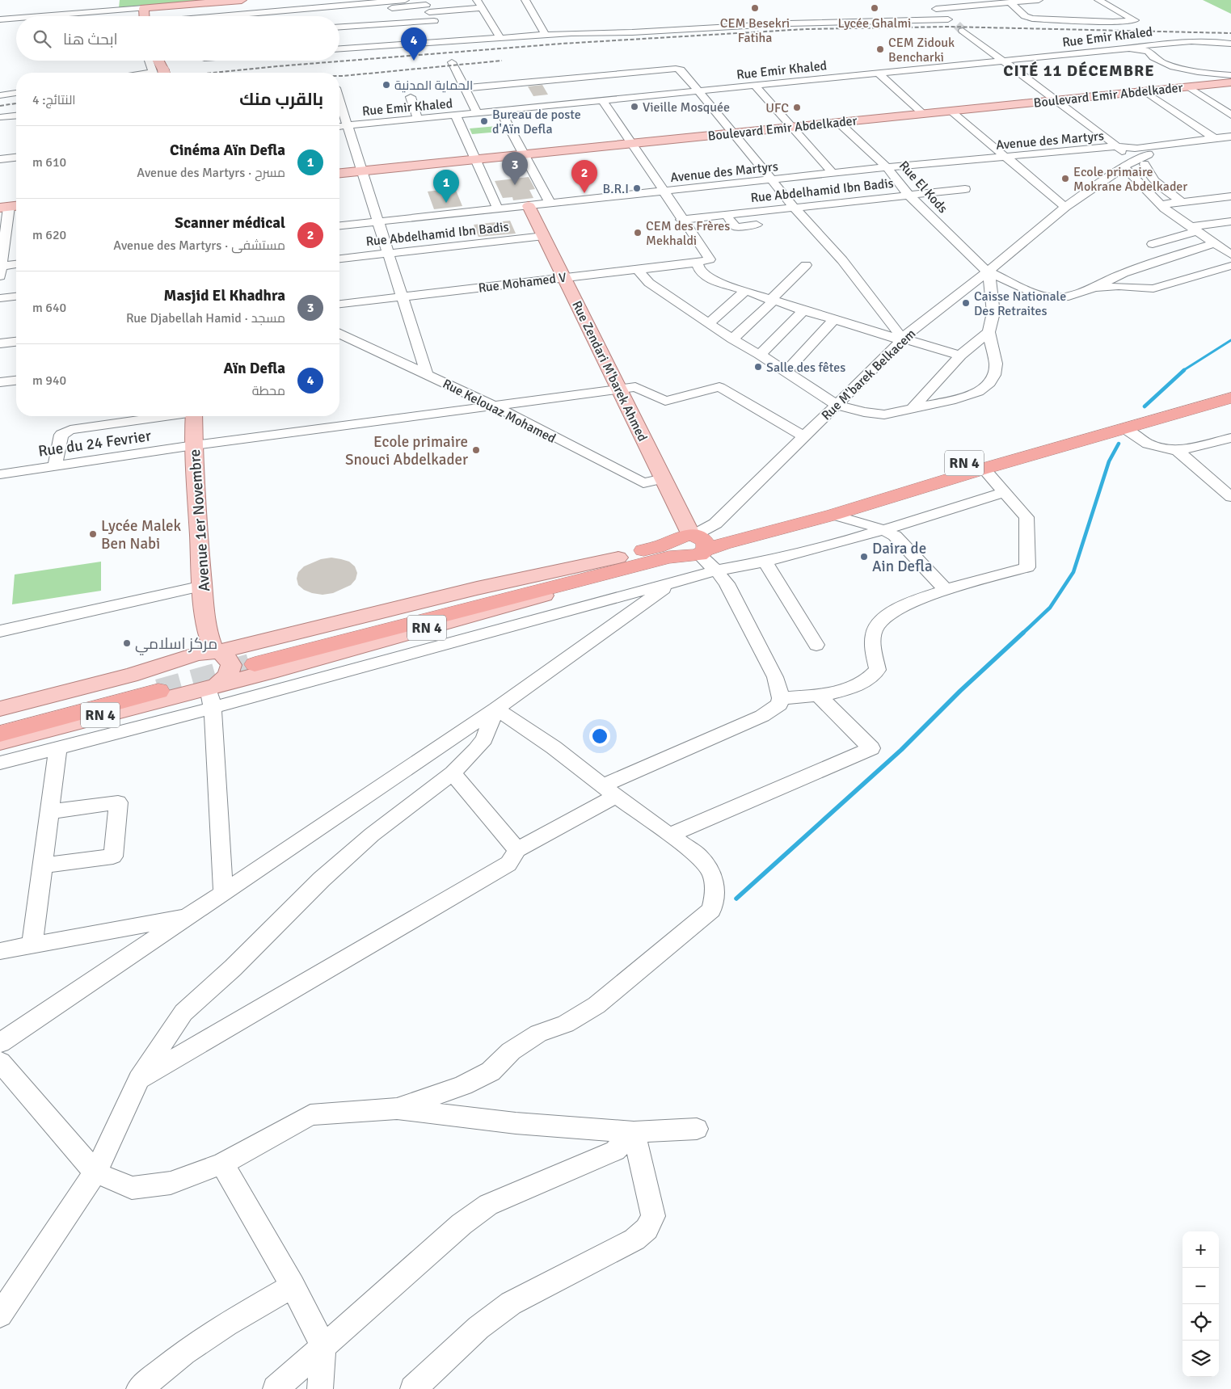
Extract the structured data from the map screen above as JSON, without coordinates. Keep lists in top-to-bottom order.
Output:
{
  "streets": {
    "highway": ["RN 4"],
    "main road": ["Boulevard Emir Abdelkader", "Rue Zendari M'barek Ahmed", "Avenue 1er Novembre"],
    "street": [
      "Rue Emir Khaled",
      "Avenue des Martyrs",
      "Rue El Kods",
      "Rue Abdelhamid Ibn Badis",
      "Rue Mohamed V",
      "Rue M'barek Belkacem",
      "Rue Kelouaz Mohamed",
      "Rue du 24 Fevrier"
    ]
  },
  "crossings": [
    ["Boulevard Emir Abdelkader", "Rue El Kods"],
    ["Avenue des Martyrs", "Rue El Kods"],
    ["Avenue des Martyrs", "Rue Zendari M'barek Ahmed"],
    ["Rue El Kods", "Rue Abdelhamid Ibn Badis"],
    ["Rue El Kods", "Rue M'barek Belkacem"],
    ["Rue Abdelhamid Ibn Badis", "Rue Mohamed V"],
    ["Rue Abdelhamid Ibn Badis", "Rue Zendari M'barek Ahmed"],
    ["Rue Mohamed V", "Rue Zendari M'barek Ahmed"],
    ["Rue Zendari M'barek Ahmed", "Rue M'barek Belkacem"],
    ["Rue Zendari M'barek Ahmed", "Rue Kelouaz Mohamed"],
    ["Rue Zendari M'barek Ahmed", "Rue du 24 Fevrier"],
    ["Rue Zendari M'barek Ahmed", "RN 4"],
    ["Rue M'barek Belkacem", "Rue du 24 Fevrier"],
    ["Rue M'barek Belkacem", "RN 4"],
    ["Rue Kelouaz Mohamed", "Rue du 24 Fevrier"],
    ["Rue du 24 Fevrier", "Avenue 1er Novembre"],
    ["RN 4", "Avenue 1er Novembre"]
  ],
  "districts": ["CITÉ 11 DÉCEMBRE"],
  "places": [
    "CEM Besekri Fatiha",
    "Lycée Ghalmi",
    "CEM Zidouk Bencharki",
    "الحماية المدنية",
    "Vieille Mosquée",
    "UFC",
    "Bureau de poste d'Aïn Defla",
    "Ecole primaire Mokrane Abdelkader",
    "B.R.I",
    "CEM des Frères Mekhaldi",
    "Caisse Nationale Des Retraites",
    "Salle des fêtes",
    "Ecole primaire Snouci Abdelkader",
    "Lycée Malek Ben Nabi",
    "Daira de Ain Defla",
    "مركز اسلامي"
  ],
  "page": {
    "search": "ابحث هنا",
    "pins": [
      "4",
      "3",
      "2",
      "1"
    ],
    "heading": ["بالقرب منك", "النتائج: 4"],
    "list": [
      {
        "mark": "1",
        "name": "Cinéma Aïn Defla",
        "note": "مسرح · Avenue des Martyrs",
        "value": "610 m"
      },
      {
        "mark": "2",
        "name": "Scanner médical",
        "note": "مستشفى · Avenue des Martyrs",
        "value": "620 m"
      },
      {
        "mark": "3",
        "name": "Masjid El Khadhra",
        "note": "مسجد · Rue Djabellah Hamid",
        "value": "640 m"
      },
      {
        "mark": "4",
        "name": "Aïn Defla",
        "note": "محطة",
        "value": "940 m"
      }
    ],
    "map_buttons": ["+", "−"]
  }
}
